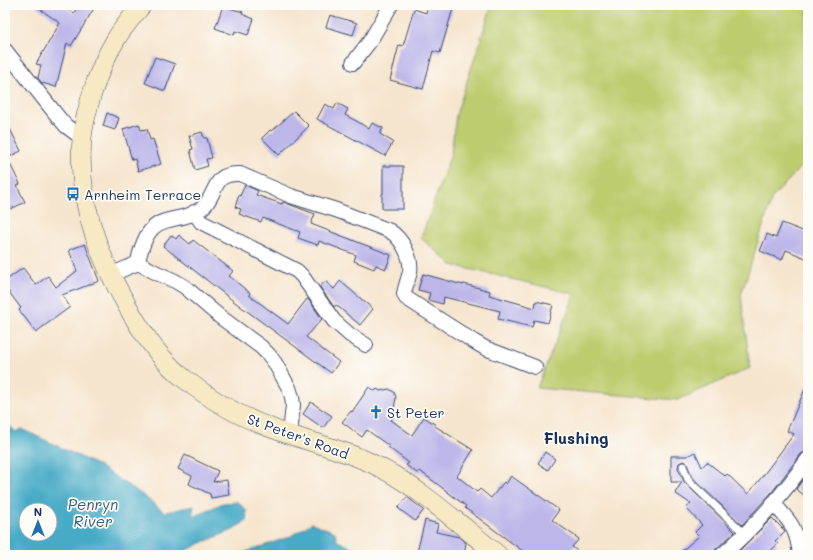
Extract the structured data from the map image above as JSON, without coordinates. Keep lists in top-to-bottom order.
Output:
{
  "streets": {
    "street": ["St Peter's Road"]
  },
  "districts": ["Flushing"],
  "water": ["Penryn River"],
  "places": {
    "bus stop": ["Arnheim Terrace"],
    "church": ["St Peter"]
  },
  "north": "top"
}
